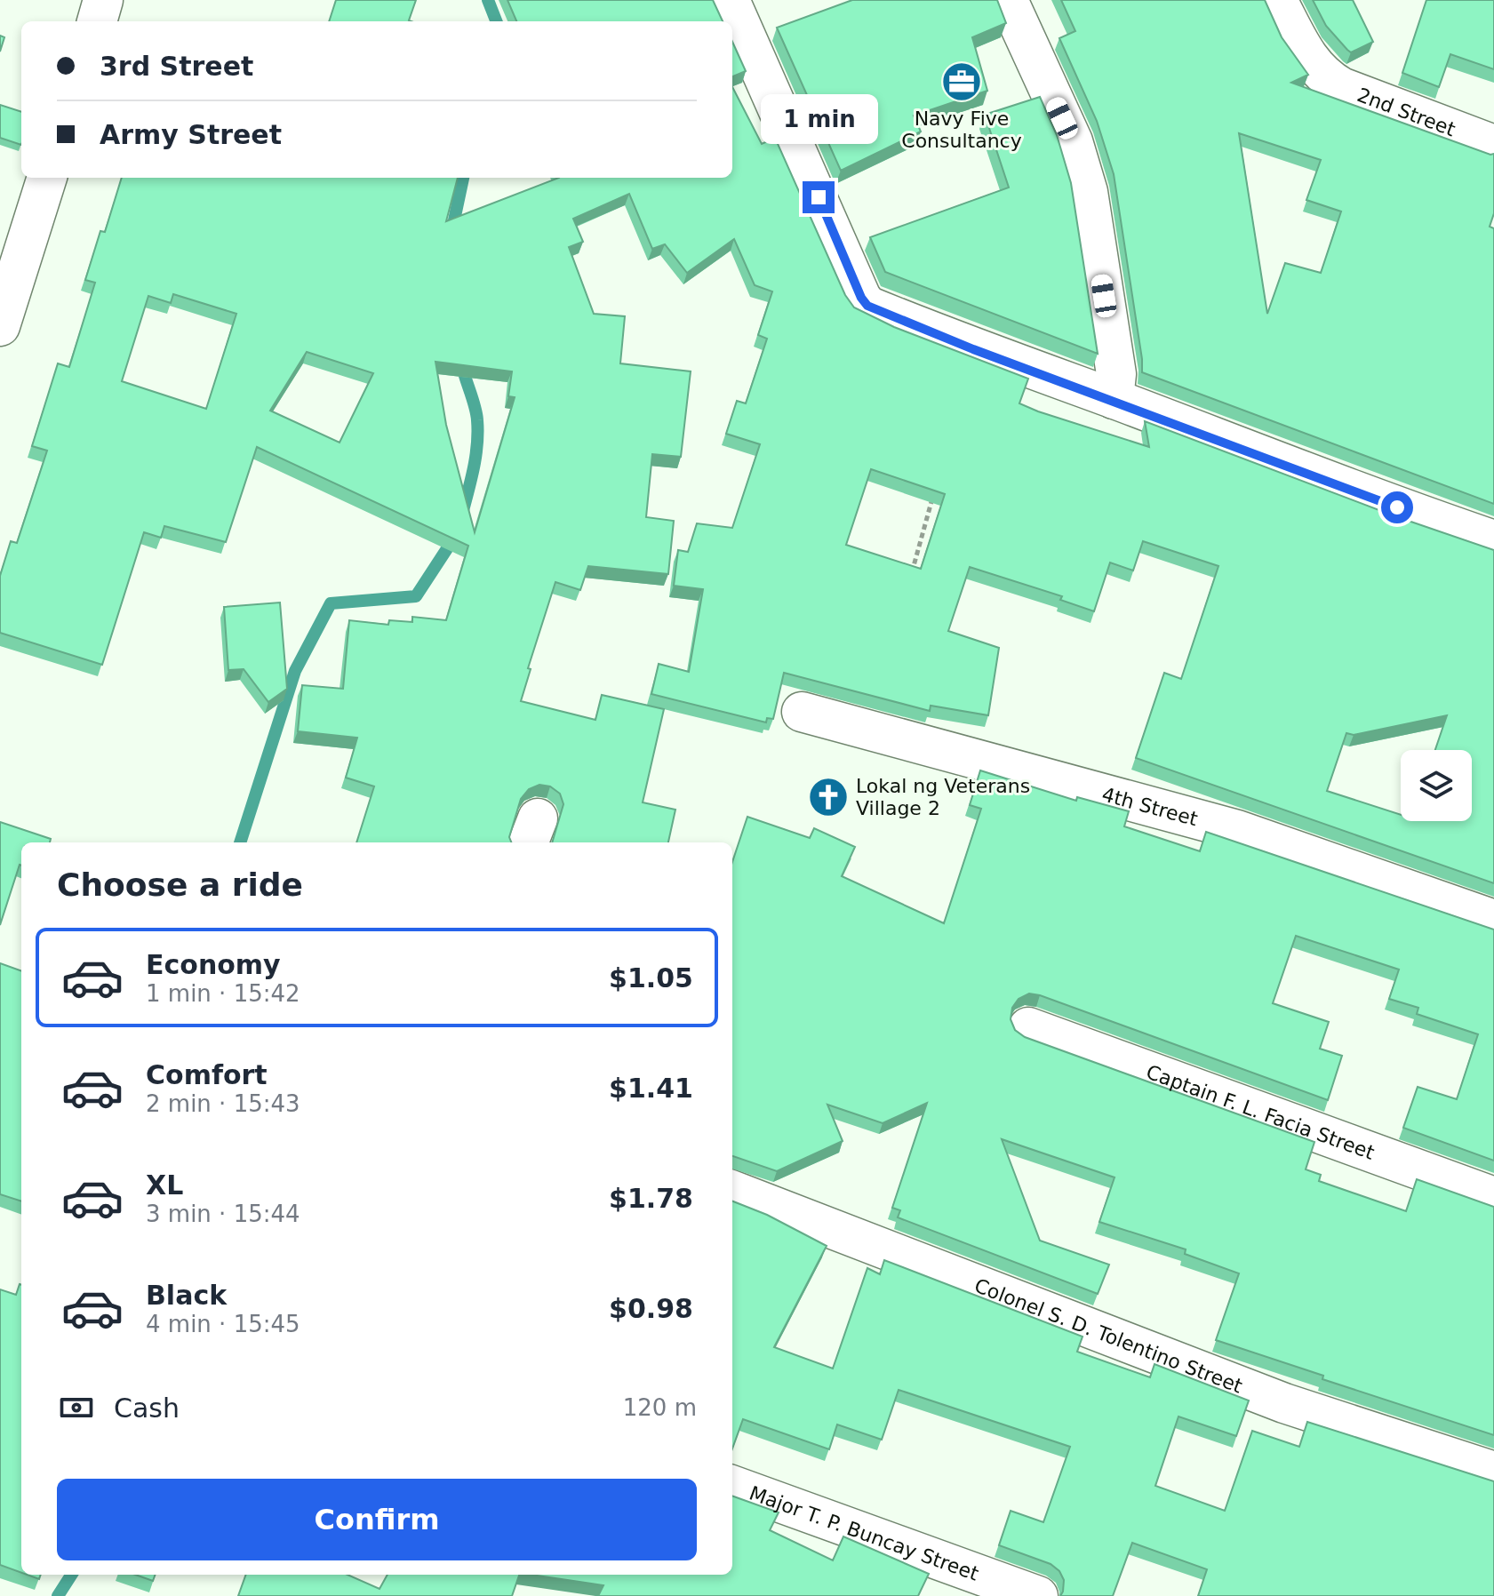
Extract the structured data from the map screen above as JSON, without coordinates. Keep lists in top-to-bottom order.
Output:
{
  "streets": {
    "street": [
      "2nd Street",
      "4th Street",
      "Captain F. L. Facia Street",
      "Colonel S. D. Tolentino Street",
      "Major T. P. Buncay Street"
    ]
  },
  "places": {
    "office": ["Navy Five Consultancy"],
    "church": ["Lokal ng Veterans Village 2"]
  },
  "page": {
    "banner": ["3rd Street", "Army Street"],
    "bubble": "1 min",
    "heading": "Choose a ride",
    "list": [
      {
        "name": "Economy",
        "note": "1 min · 15:42",
        "value": "$1.05"
      },
      {
        "name": "Comfort",
        "note": "2 min · 15:43",
        "value": "$1.41"
      },
      {
        "name": "XL",
        "note": "3 min · 15:44",
        "value": "$1.78"
      },
      {
        "name": "Black",
        "note": "4 min · 15:45",
        "value": "$0.98"
      }
    ],
    "pay": ["Cash", "120 m"],
    "buttons": "Confirm"
  }
}
